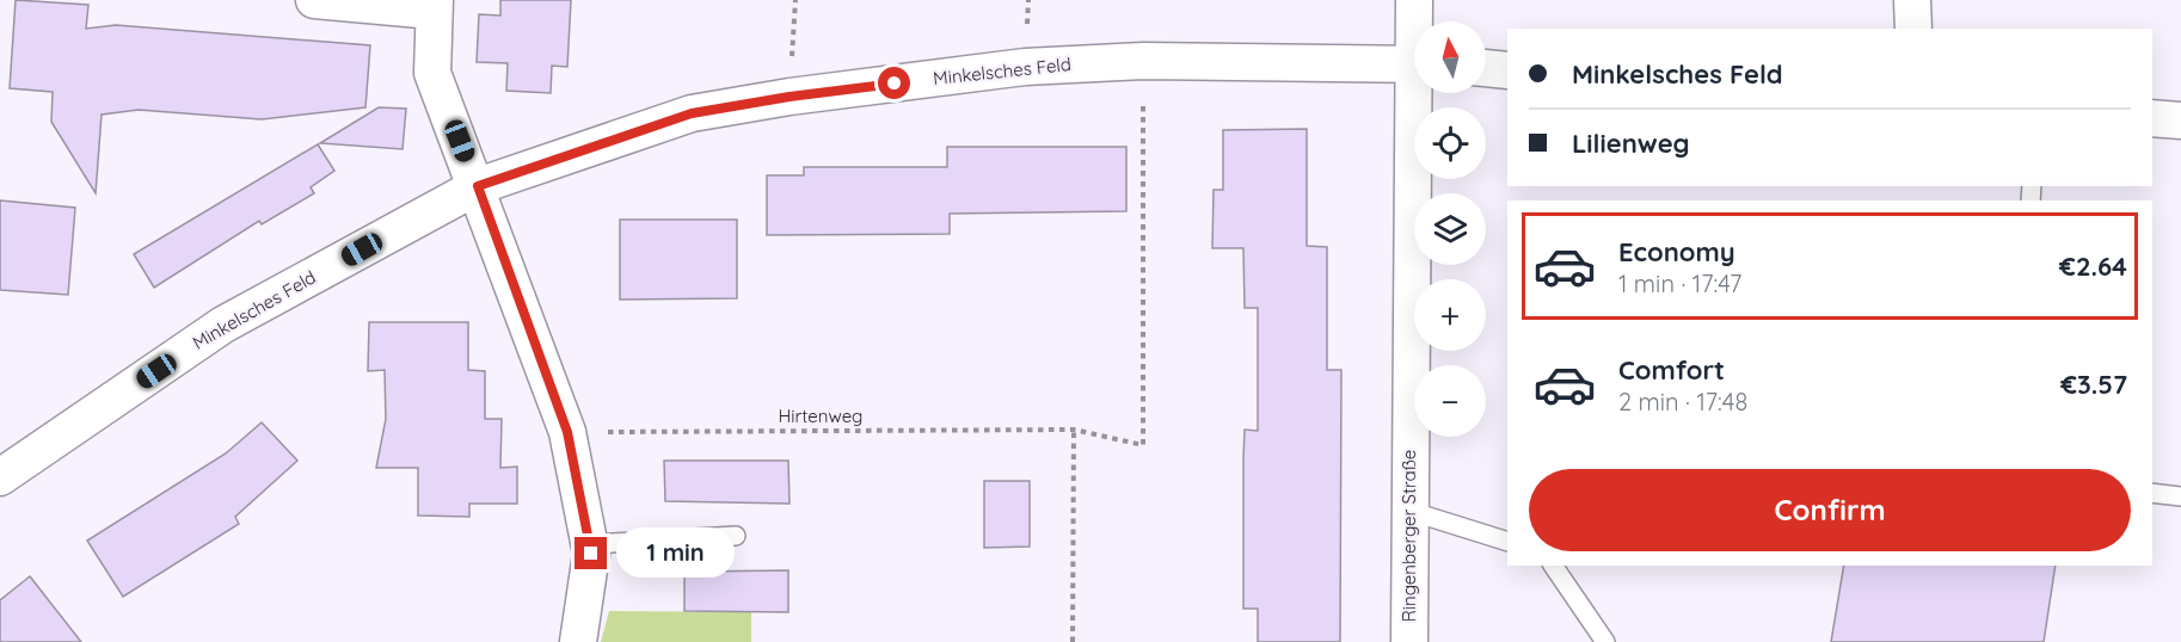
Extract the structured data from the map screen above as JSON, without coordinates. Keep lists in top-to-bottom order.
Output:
{
  "streets": {
    "street": ["Minkelsches Feld", "Ringenberger Straße"],
    "path": ["Hirtenweg"]
  },
  "crossings": [
    ["Minkelsches Feld", "Hirtenweg"]
  ],
  "north": "top",
  "page": {
    "map_buttons": ["+", "−"],
    "banner": ["Minkelsches Feld", "Lilienweg"],
    "list": [
      {
        "name": "Economy",
        "note": "1 min · 17:47",
        "value": "€2.64"
      },
      {
        "name": "Comfort",
        "note": "2 min · 17:48",
        "value": "€3.57"
      }
    ],
    "buttons": "Confirm",
    "bubble": "1 min"
  }
}
